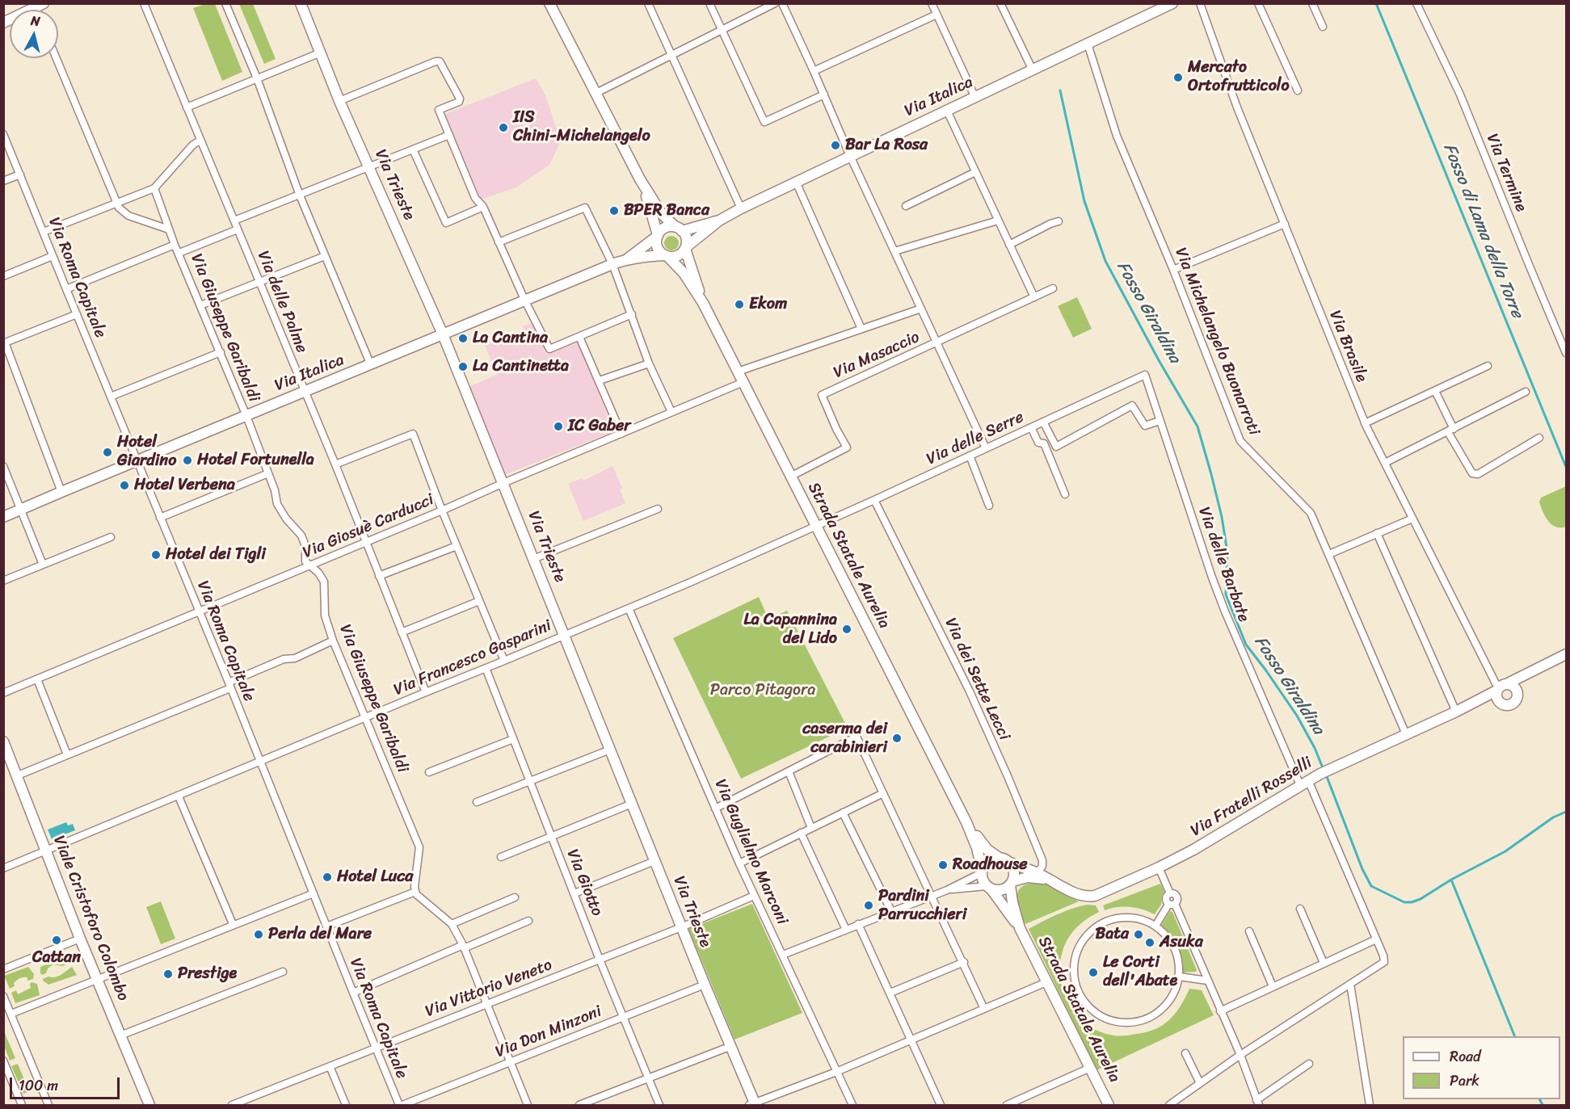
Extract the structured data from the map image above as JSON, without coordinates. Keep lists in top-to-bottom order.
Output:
{
  "streets": {
    "main road": [
      "Via Italica",
      "Via Trieste",
      "Strada Statale Aurelia",
      "Via Fratelli Rosselli",
      "Viale Cristoforo Colombo"
    ],
    "street": [
      "Via Termine",
      "Via Roma Capitale",
      "Via delle Palme",
      "Via Giuseppe Garibaldi",
      "Via Michelangelo Buonarroti",
      "Via Brasile",
      "Via Masaccio",
      "Via delle Serre",
      "Via Giosuè Carducci",
      "Via delle Barbate",
      "Via Francesco Gasparini",
      "Via dei Sette Lecci",
      "Via Guglielmo Marconi",
      "Via Giotto",
      "Via Vittorio Veneto",
      "Via Don Minzoni"
    ]
  },
  "crossings": [
    ["Via Italica", "Via Trieste"],
    ["Via Italica", "Via Roma Capitale"],
    ["Via Italica", "Via delle Palme"],
    ["Via Italica", "Via Giuseppe Garibaldi"],
    ["Via Italica", "Via Michelangelo Buonarroti"],
    ["Via Italica", "Strada Statale Aurelia"],
    ["Via Trieste", "Via Giosuè Carducci"],
    ["Via Trieste", "Via Francesco Gasparini"],
    ["Via Trieste", "Via Vittorio Veneto"],
    ["Via Trieste", "Via Don Minzoni"],
    ["Via Roma Capitale", "Via Giosuè Carducci"],
    ["Via Roma Capitale", "Via Francesco Gasparini"],
    ["Via Roma Capitale", "Via Vittorio Veneto"],
    ["Via Roma Capitale", "Via Don Minzoni"],
    ["Via delle Palme", "Via Giosuè Carducci"],
    ["Via delle Palme", "Via Francesco Gasparini"],
    ["Via Giuseppe Garibaldi", "Via Giosuè Carducci"],
    ["Via Giuseppe Garibaldi", "Via Francesco Gasparini"],
    ["Via Michelangelo Buonarroti", "Via Fratelli Rosselli"],
    ["Via Masaccio", "Strada Statale Aurelia"],
    ["Via delle Serre", "Strada Statale Aurelia"],
    ["Via delle Serre", "Via delle Barbate"],
    ["Via delle Serre", "Via Francesco Gasparini"],
    ["Via delle Serre", "Via dei Sette Lecci"],
    ["Via Giosuè Carducci", "Strada Statale Aurelia"],
    ["Strada Statale Aurelia", "Via Francesco Gasparini"],
    ["Strada Statale Aurelia", "Via Fratelli Rosselli"],
    ["Via delle Barbate", "Via Fratelli Rosselli"],
    ["Via Francesco Gasparini", "Via Guglielmo Marconi"],
    ["Via Francesco Gasparini", "Via Giotto"],
    ["Via Francesco Gasparini", "Viale Cristoforo Colombo"],
    ["Via dei Sette Lecci", "Via Fratelli Rosselli"],
    ["Via Guglielmo Marconi", "Via Vittorio Veneto"],
    ["Via Giotto", "Via Vittorio Veneto"],
    ["Via Giotto", "Via Don Minzoni"]
  ],
  "water": ["Fosso di Lama della Torre", "Fosso Giraldina"],
  "parks": ["Parco Pitagora"],
  "places": [
    "Mercato Ortofrutticolo",
    "IIS Chini-Michelangelo",
    "Bar La Rosa",
    "BPER Banca",
    "Ekom",
    "La Cantina",
    "La Cantinetta",
    "IC Gaber",
    "Hotel Giardino",
    "Hotel Fortunella",
    "Hotel Verbena",
    "Hotel dei Tigli",
    "La Capannina del Lido",
    "caserma dei carabinieri",
    "Roadhouse",
    "Hotel Luca",
    "Pardini Parrucchieri",
    "Perla del Mare",
    "Bata",
    "Cattan",
    "Asuka",
    "Le Corti dell'Abate",
    "Prestige"
  ],
  "legend": ["Road", "Park"],
  "scale_bar": "100 m",
  "north": "top"
}
